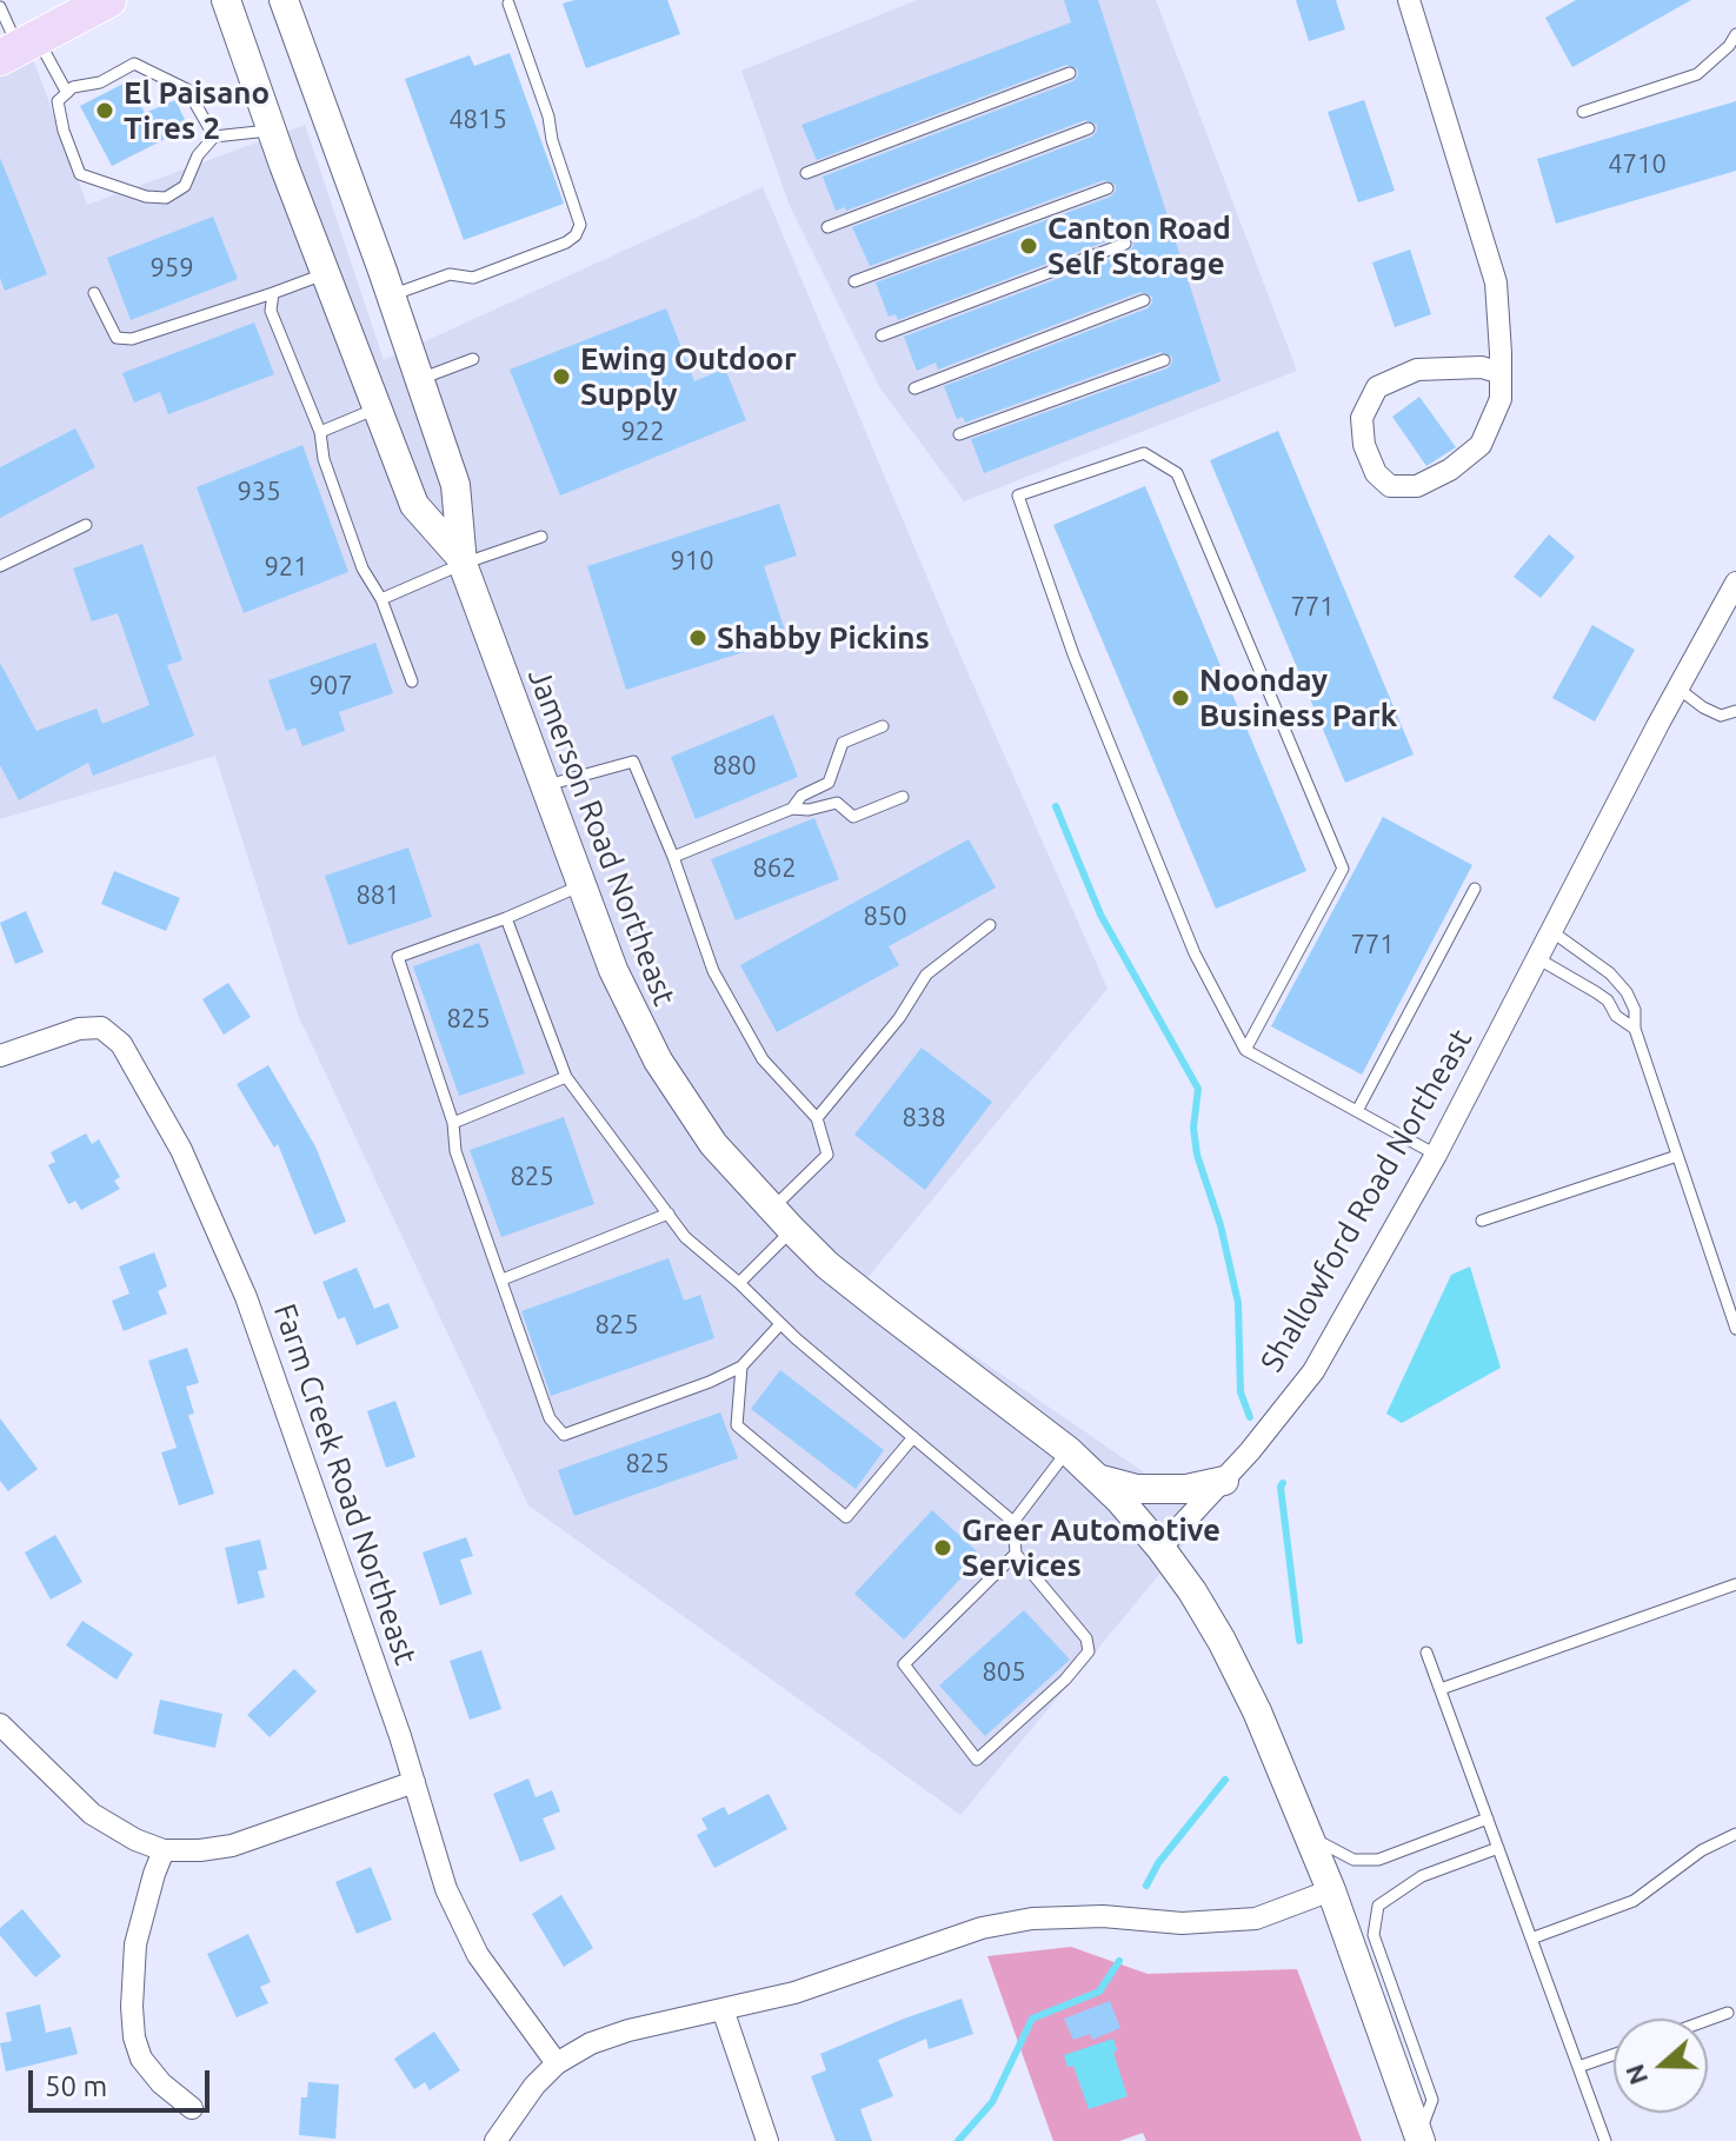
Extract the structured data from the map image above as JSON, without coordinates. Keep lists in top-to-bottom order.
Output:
{
  "streets": {
    "street": ["Jamerson Road Northeast", "Shallowford Road Northeast", "Farm Creek Road Northeast"]
  },
  "crossings": [
    ["Jamerson Road Northeast", "Shallowford Road Northeast"]
  ],
  "places": [
    "El Paisano Tires 2",
    "Canton Road Self Storage",
    "Ewing Outdoor Supply",
    "Shabby Pickins",
    "Noonday Business Park",
    "Greer Automotive Services"
  ],
  "house_numbers": [
    "4815",
    "4710",
    "959",
    "922",
    "935",
    "910",
    "921",
    "771",
    "907",
    "880",
    "862",
    "881",
    "850",
    "771",
    "825",
    "838",
    "825",
    "825",
    "825",
    "805"
  ],
  "scale_bar": "50 m",
  "north": "left"
}
